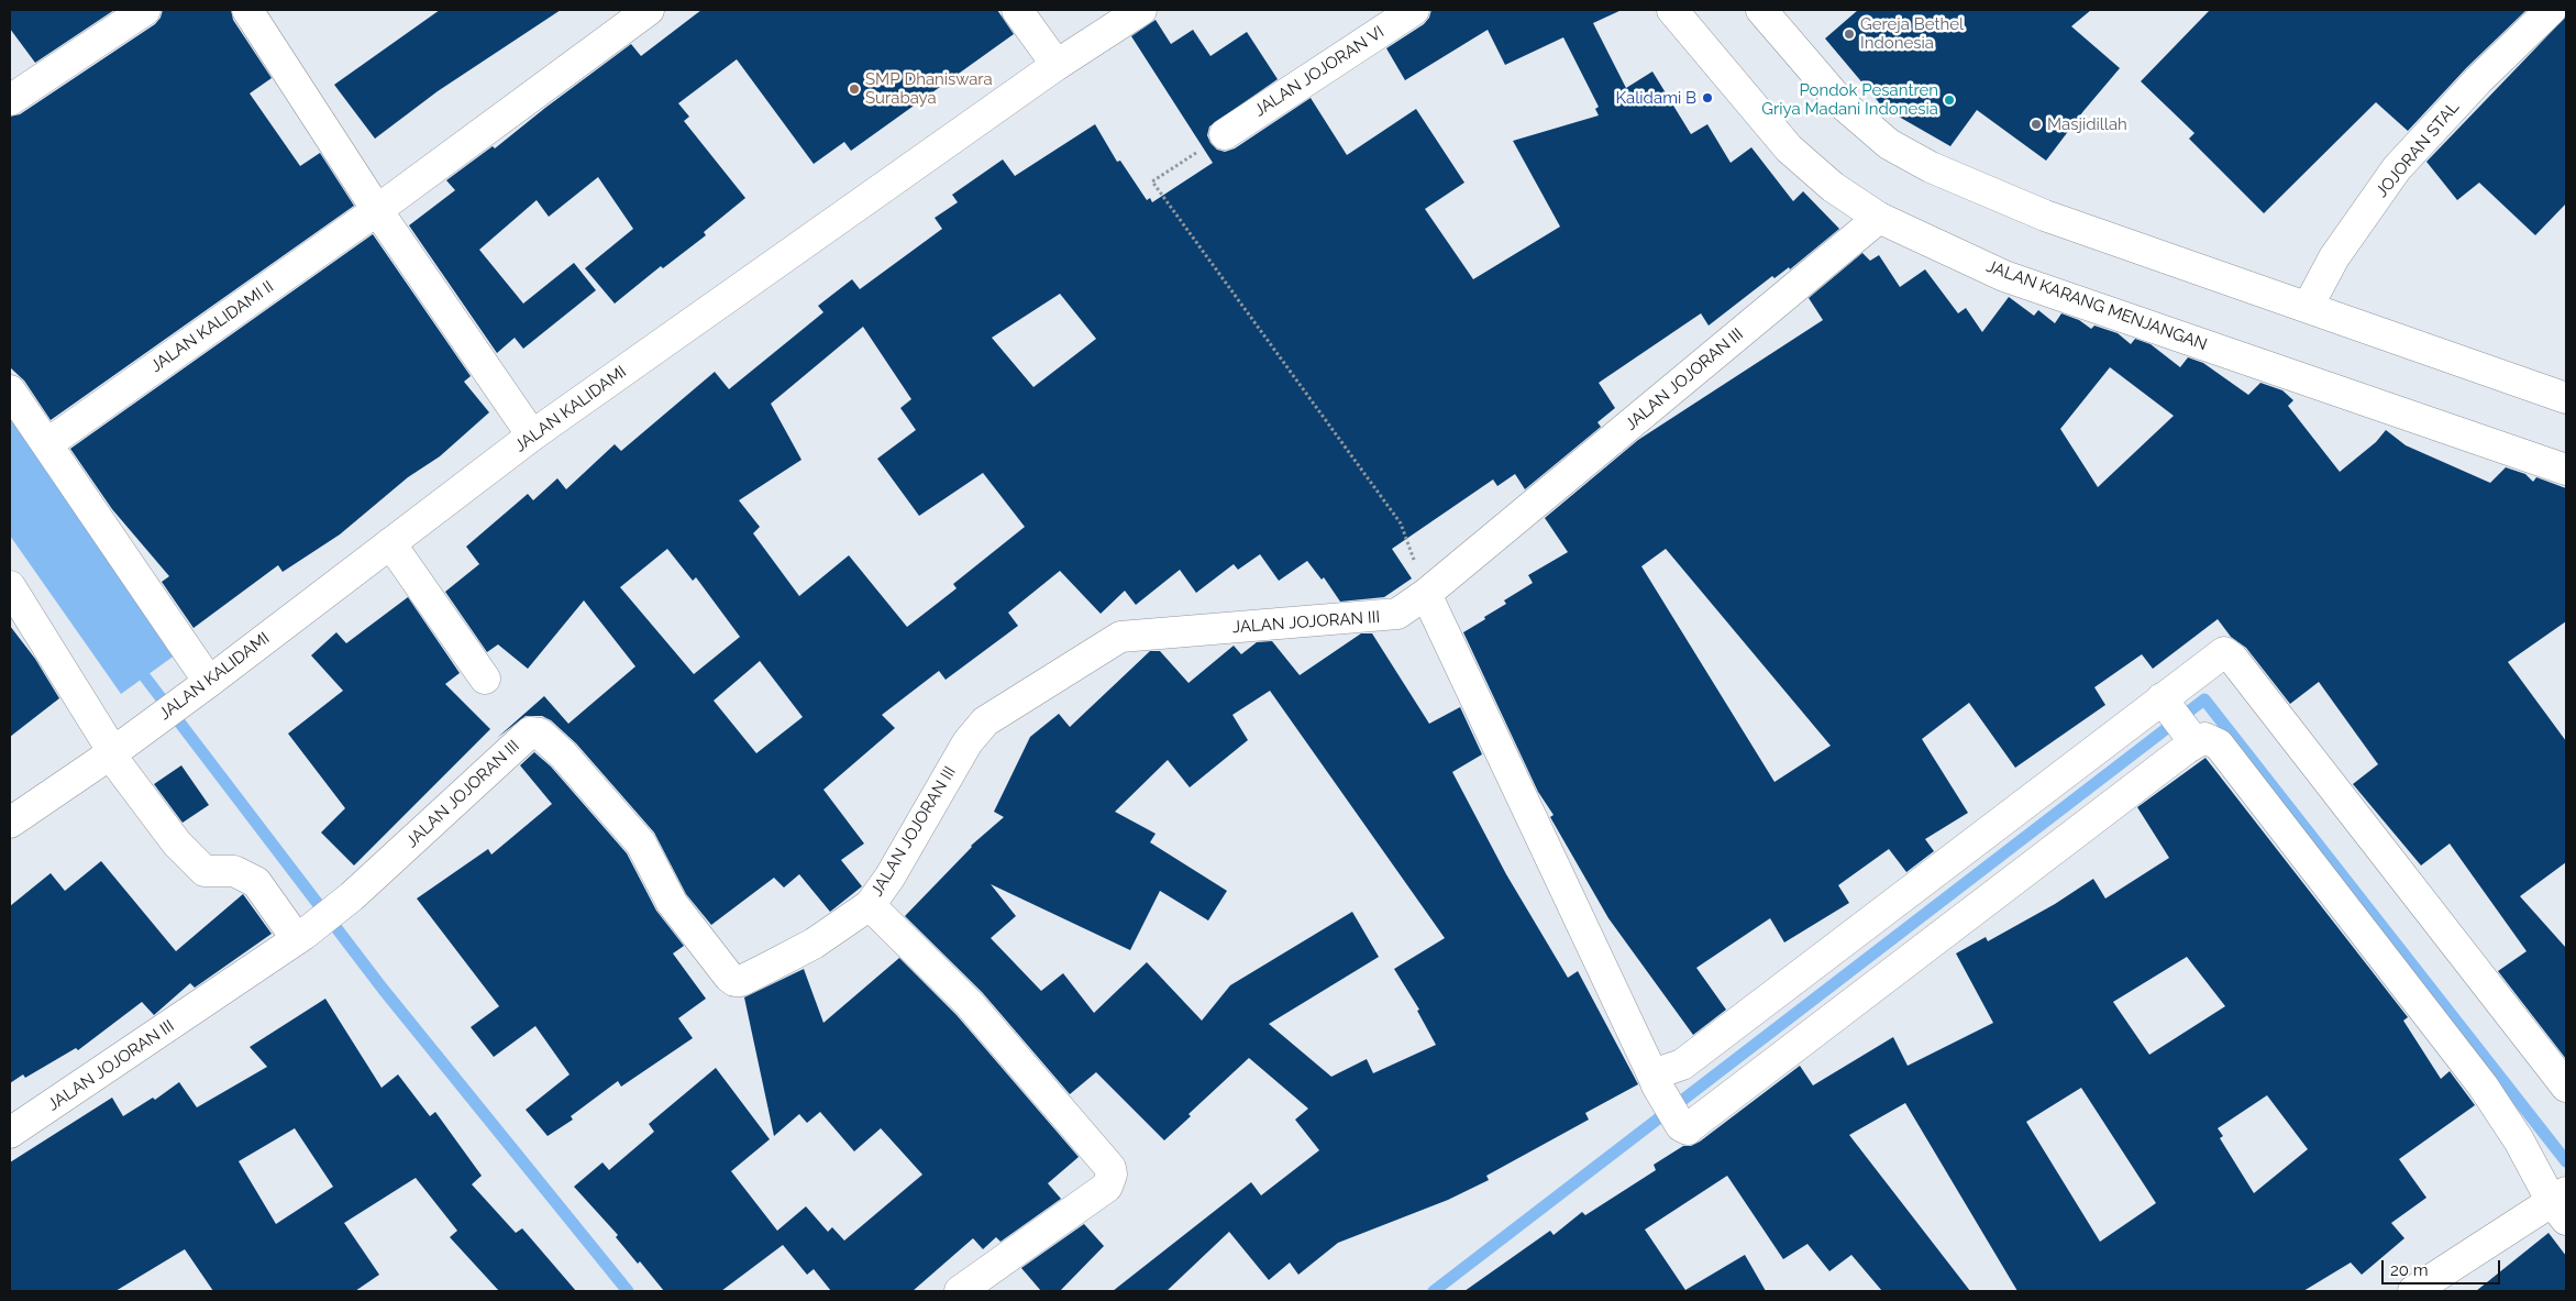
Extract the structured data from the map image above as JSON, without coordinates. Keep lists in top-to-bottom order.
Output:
{
  "streets": {
    "street": [
      "JALAN JOJORAN VI",
      "JOJORAN STAL",
      "JALAN KARANG MENJANGAN",
      "JALAN KALIDAMI II",
      "JALAN JOJORAN III",
      "JALAN KALIDAMI"
    ]
  },
  "crossings": [
    ["JALAN KARANG MENJANGAN", "JALAN JOJORAN III"]
  ],
  "places": [
    "Gereja Bethel Indonesia",
    "SMP Dhaniswara Surabaya",
    "Kalidami B",
    "Pondok Pesantren Griya Madani Indonesia",
    "Masjidillah"
  ],
  "scale_bar": "20 m"
}
